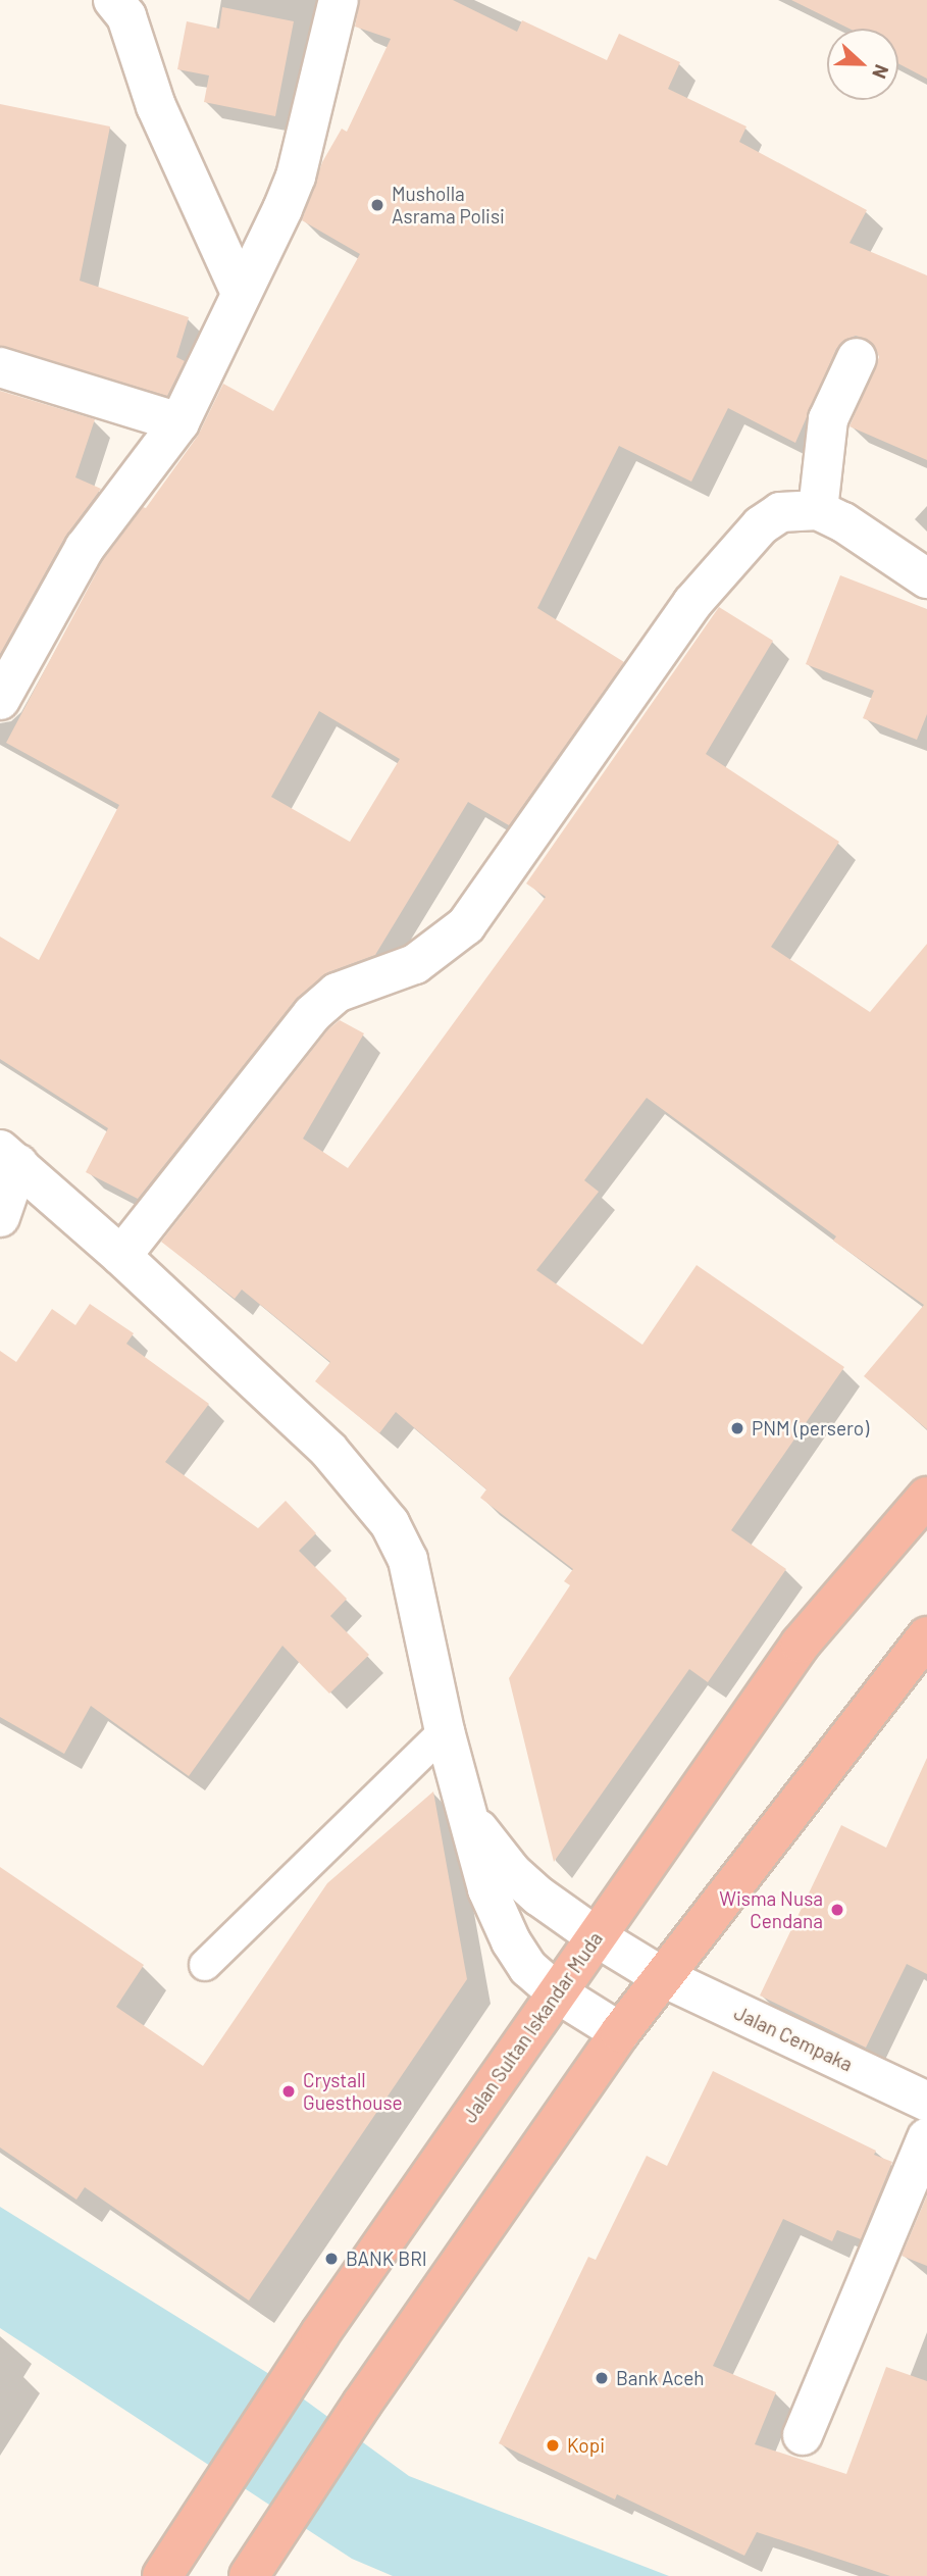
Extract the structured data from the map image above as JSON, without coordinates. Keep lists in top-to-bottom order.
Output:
{
  "streets": {
    "highway": ["Jalan Sultan Iskandar Muda"],
    "street": ["Jalan Cempaka"]
  },
  "crossings": [
    ["Jalan Sultan Iskandar Muda", "Jalan Cempaka"]
  ],
  "places": [
    "Musholla Asrama Polisi",
    "PNM (persero)",
    "Wisma Nusa Cendana",
    "Crystall Guesthouse",
    "BANK BRI",
    "Bank Aceh",
    "Kopi"
  ],
  "north": "right"
}
